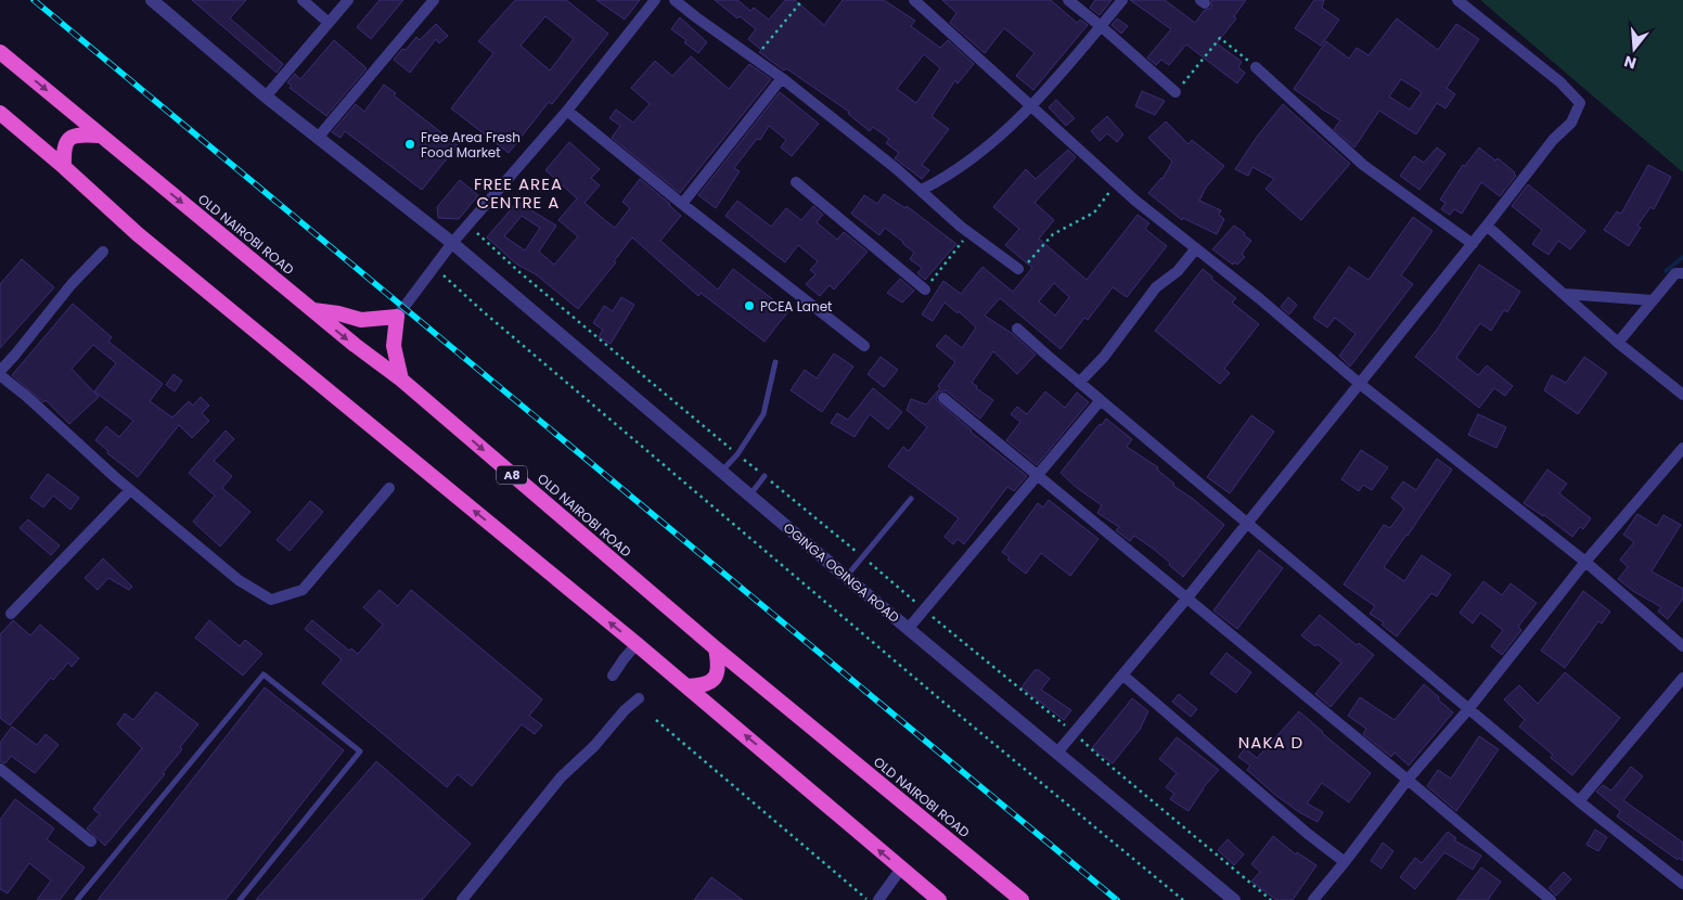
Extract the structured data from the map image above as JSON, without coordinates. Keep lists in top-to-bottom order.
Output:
{
  "streets": {
    "highway": ["OLD NAIROBI ROAD", "A8"],
    "street": ["OGINGA OGINGA ROAD"]
  },
  "districts": ["FREE AREA CENTRE A", "NAKA D"],
  "places": ["Free Area Fresh Food Market", "PCEA Lanet"],
  "north": "bottom"
}
